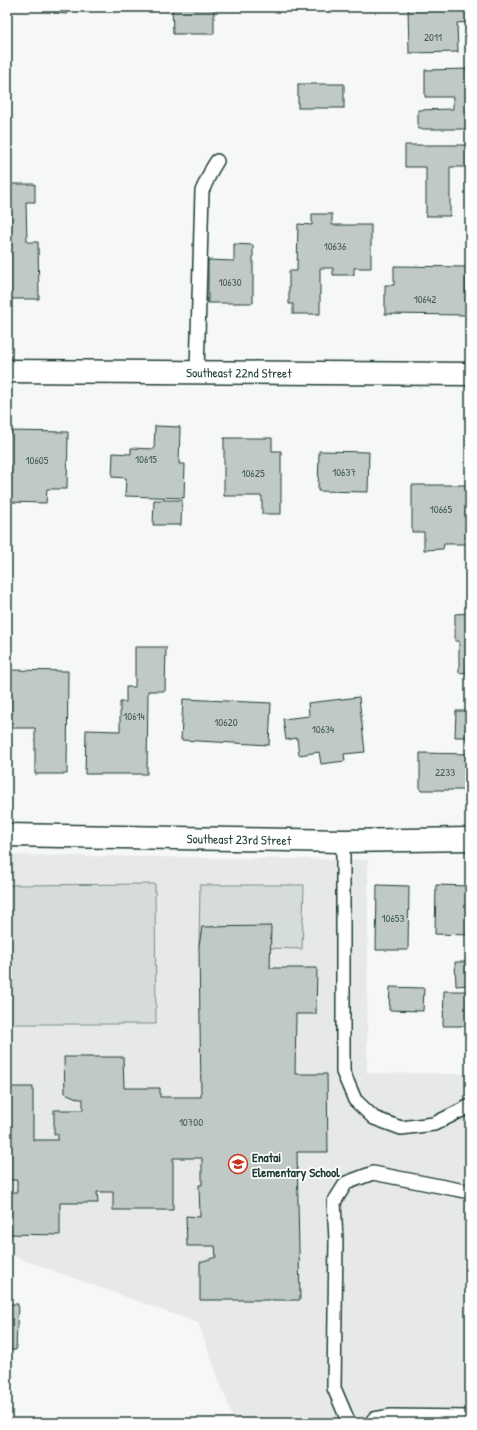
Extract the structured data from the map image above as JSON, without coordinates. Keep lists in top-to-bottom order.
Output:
{
  "streets": {
    "street": ["Southeast 22nd Street", "Southeast 23rd Street"]
  },
  "places": {
    "school or university": ["Enatai Elementary School"]
  },
  "house_numbers": [
    "2011",
    "10636",
    "10630",
    "10642",
    "10615",
    "10605",
    "10637",
    "10625",
    "10665",
    "10614",
    "10620",
    "10634",
    "2233",
    "10653",
    "10700"
  ]
}
